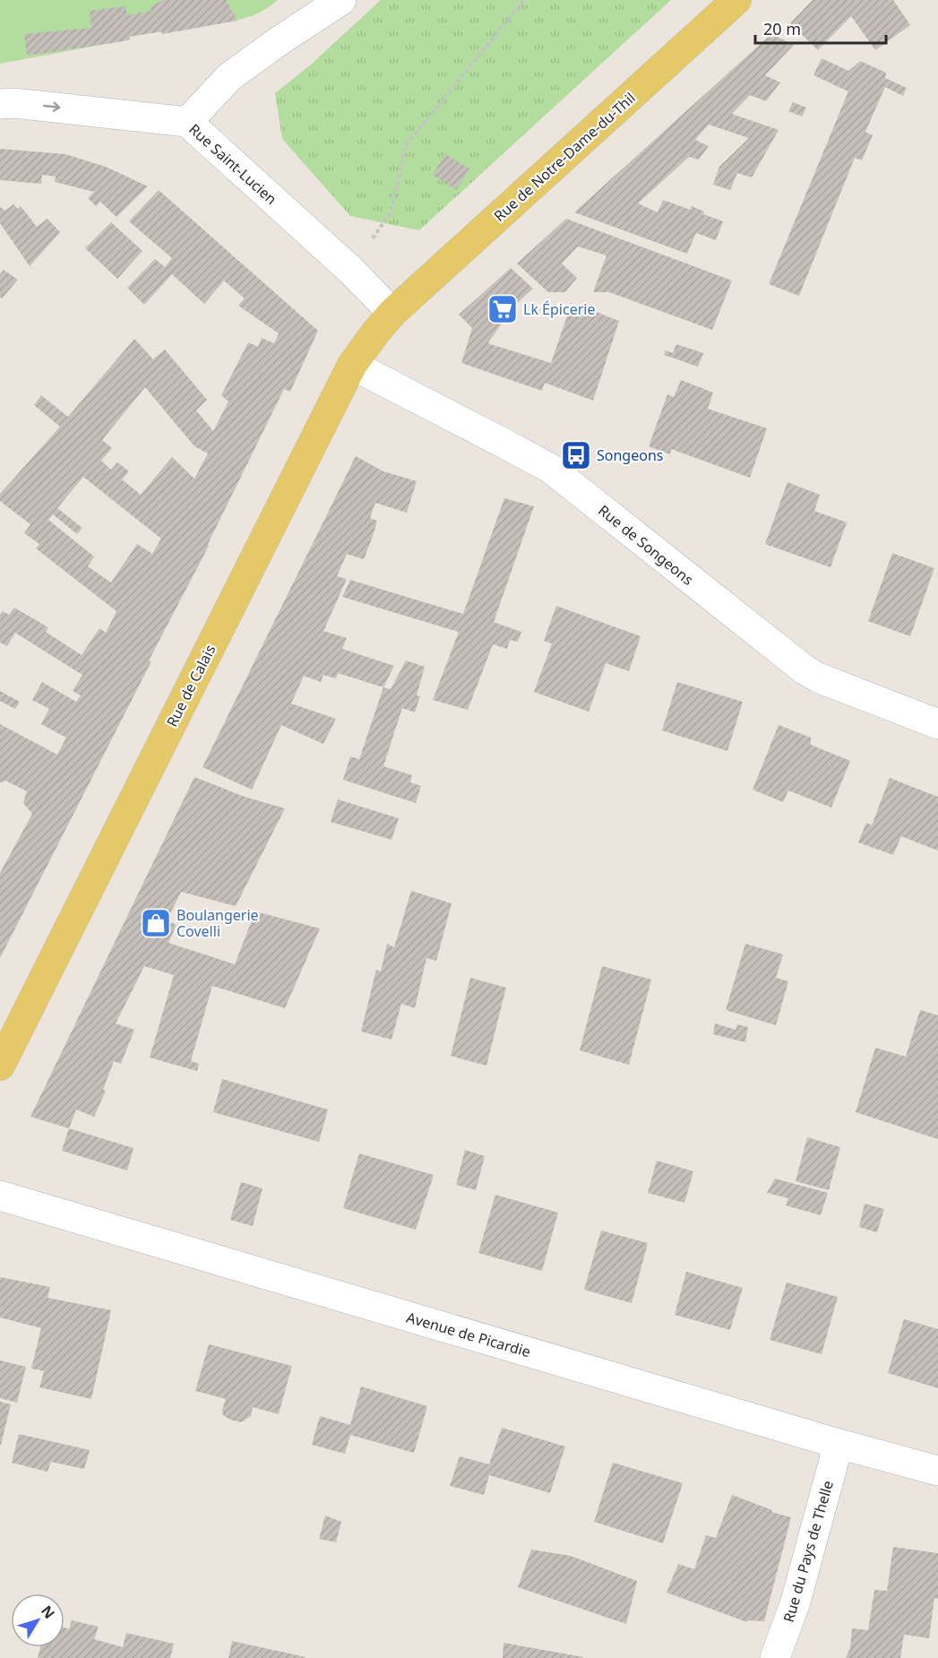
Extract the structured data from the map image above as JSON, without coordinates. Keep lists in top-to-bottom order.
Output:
{
  "streets": {
    "main road": ["Rue de Notre-Dame-du-Thil", "Rue de Calais"],
    "street": [
      "Rue Saint-Lucien",
      "Rue de Songeons",
      "Avenue de Picardie",
      "Rue du Pays de Thelle"
    ]
  },
  "crossings": [
    ["Rue de Notre-Dame-du-Thil", "Rue Saint-Lucien"],
    ["Rue de Notre-Dame-du-Thil", "Rue de Calais"],
    ["Rue Saint-Lucien", "Rue de Calais"],
    ["Rue de Songeons", "Rue de Calais"],
    ["Avenue de Picardie", "Rue du Pays de Thelle"]
  ],
  "one_way": ["Rue Saint-Lucien"],
  "places": {
    "supermarket": ["Lk Épicerie"],
    "bus stop": ["Songeons"],
    "shop": ["Boulangerie Covelli"]
  },
  "scale_bar": "20 m",
  "north": "top right"
}
